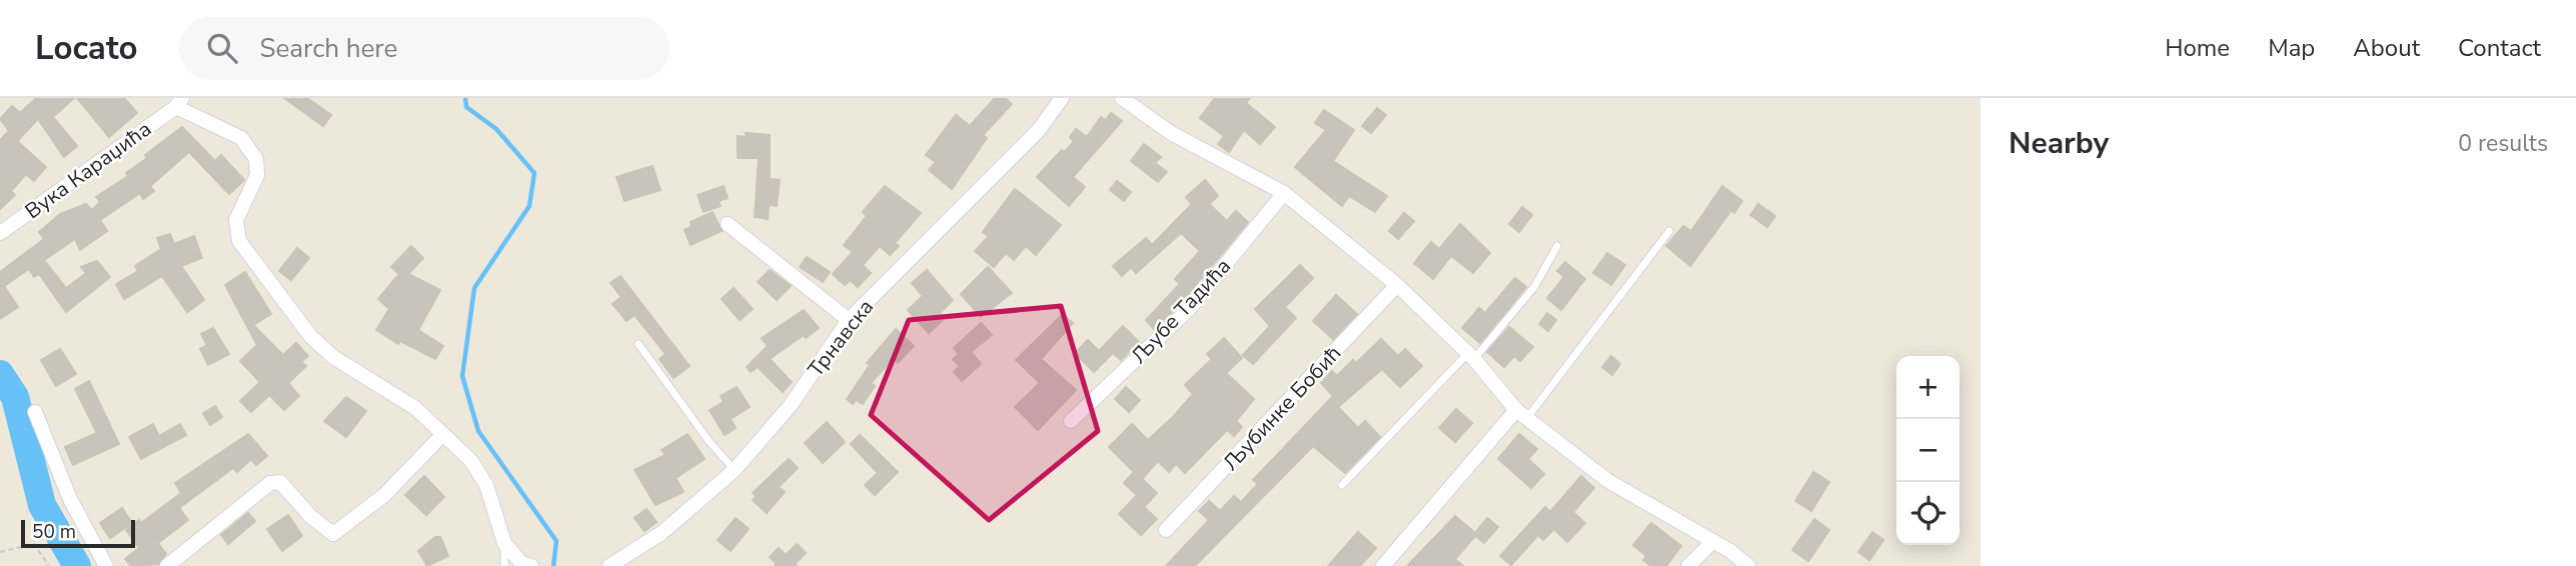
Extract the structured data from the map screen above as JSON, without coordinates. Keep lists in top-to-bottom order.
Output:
{
  "streets": {
    "street": [
      "Вука Караџића",
      "Љубе Тадића",
      "Трнавска",
      "Љубинке Бобић"
    ]
  },
  "scale_bar": "50 m",
  "page": {
    "header": "Locato",
    "search": "Search here",
    "nav": [
      "Home",
      "Map",
      "About",
      "Contact"
    ],
    "heading": ["Nearby", "0 results"],
    "map_buttons": ["+", "−"],
    "scale": "50 m"
  }
}
